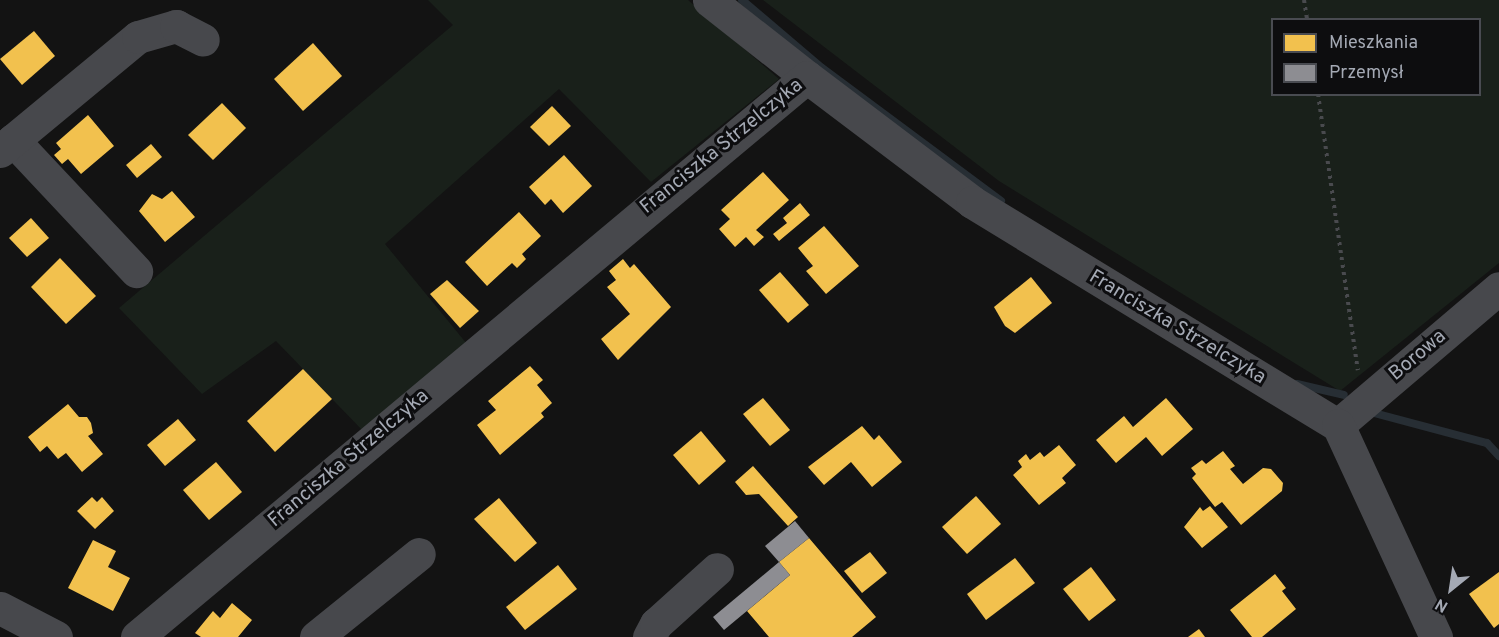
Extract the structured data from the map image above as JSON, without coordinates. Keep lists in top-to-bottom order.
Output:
{
  "streets": {
    "street": ["Franciszka Strzelczyka", "Borowa"]
  },
  "crossings": [
    ["Franciszka Strzelczyka", "Borowa"]
  ],
  "legend": ["Mieszkania", "Przemysł"],
  "north": "bottom left"
}
